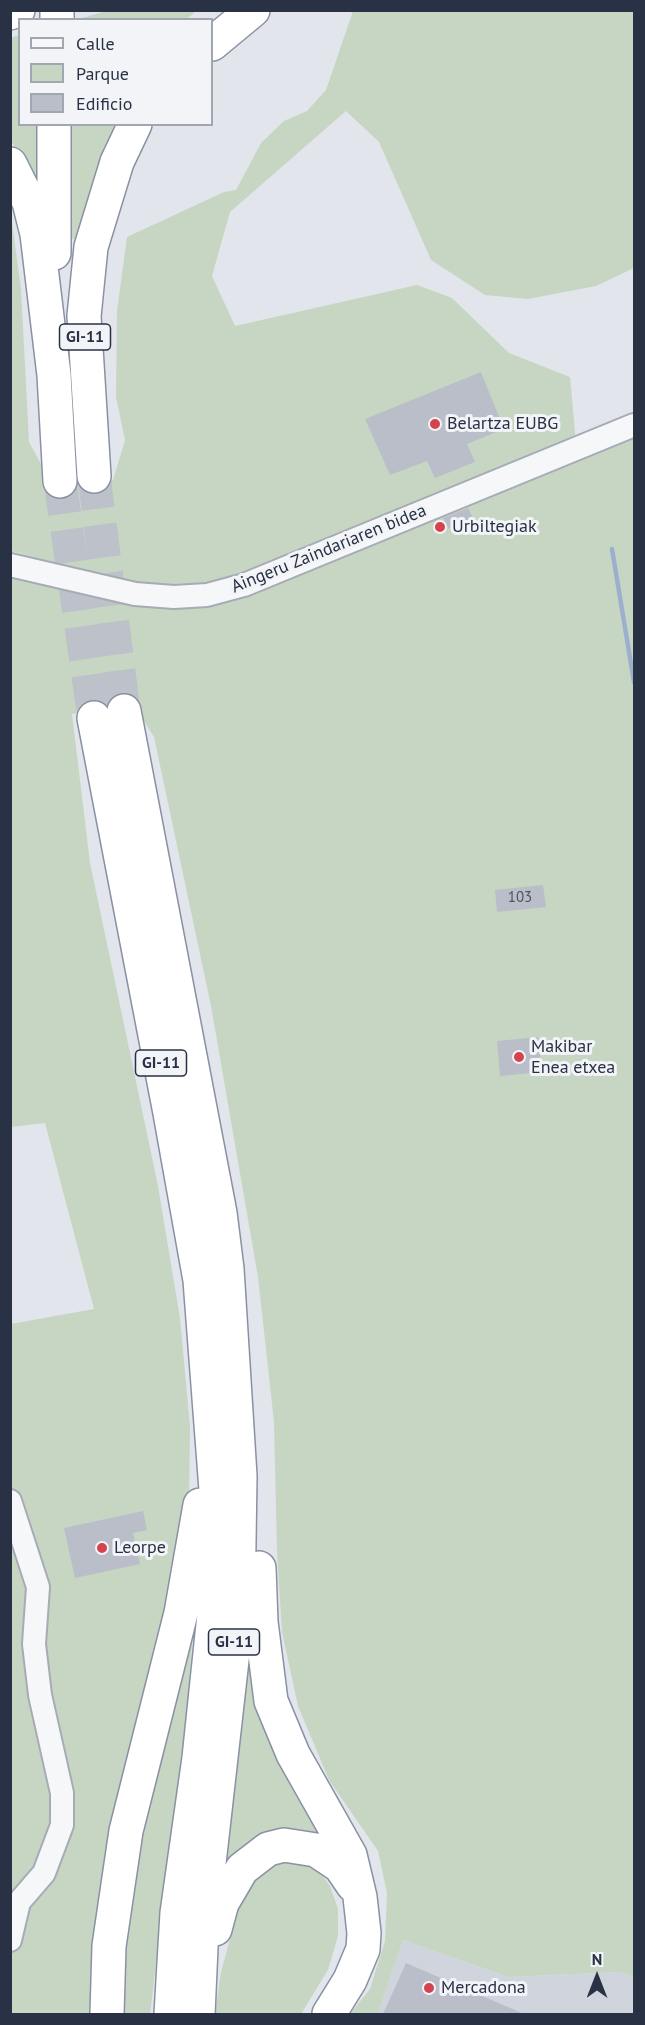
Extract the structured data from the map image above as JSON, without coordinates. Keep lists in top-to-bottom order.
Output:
{
  "streets": {
    "highway": ["GI-11"],
    "street": ["Aingeru Zaindariaren bidea"]
  },
  "places": [
    "Belartza EUBG",
    "Urbiltegiak",
    "Makibar Enea etxea",
    "Leorpe",
    "Mercadona"
  ],
  "house_numbers": ["103"],
  "legend": ["Calle", "Parque", "Edificio"],
  "north": "top"
}
